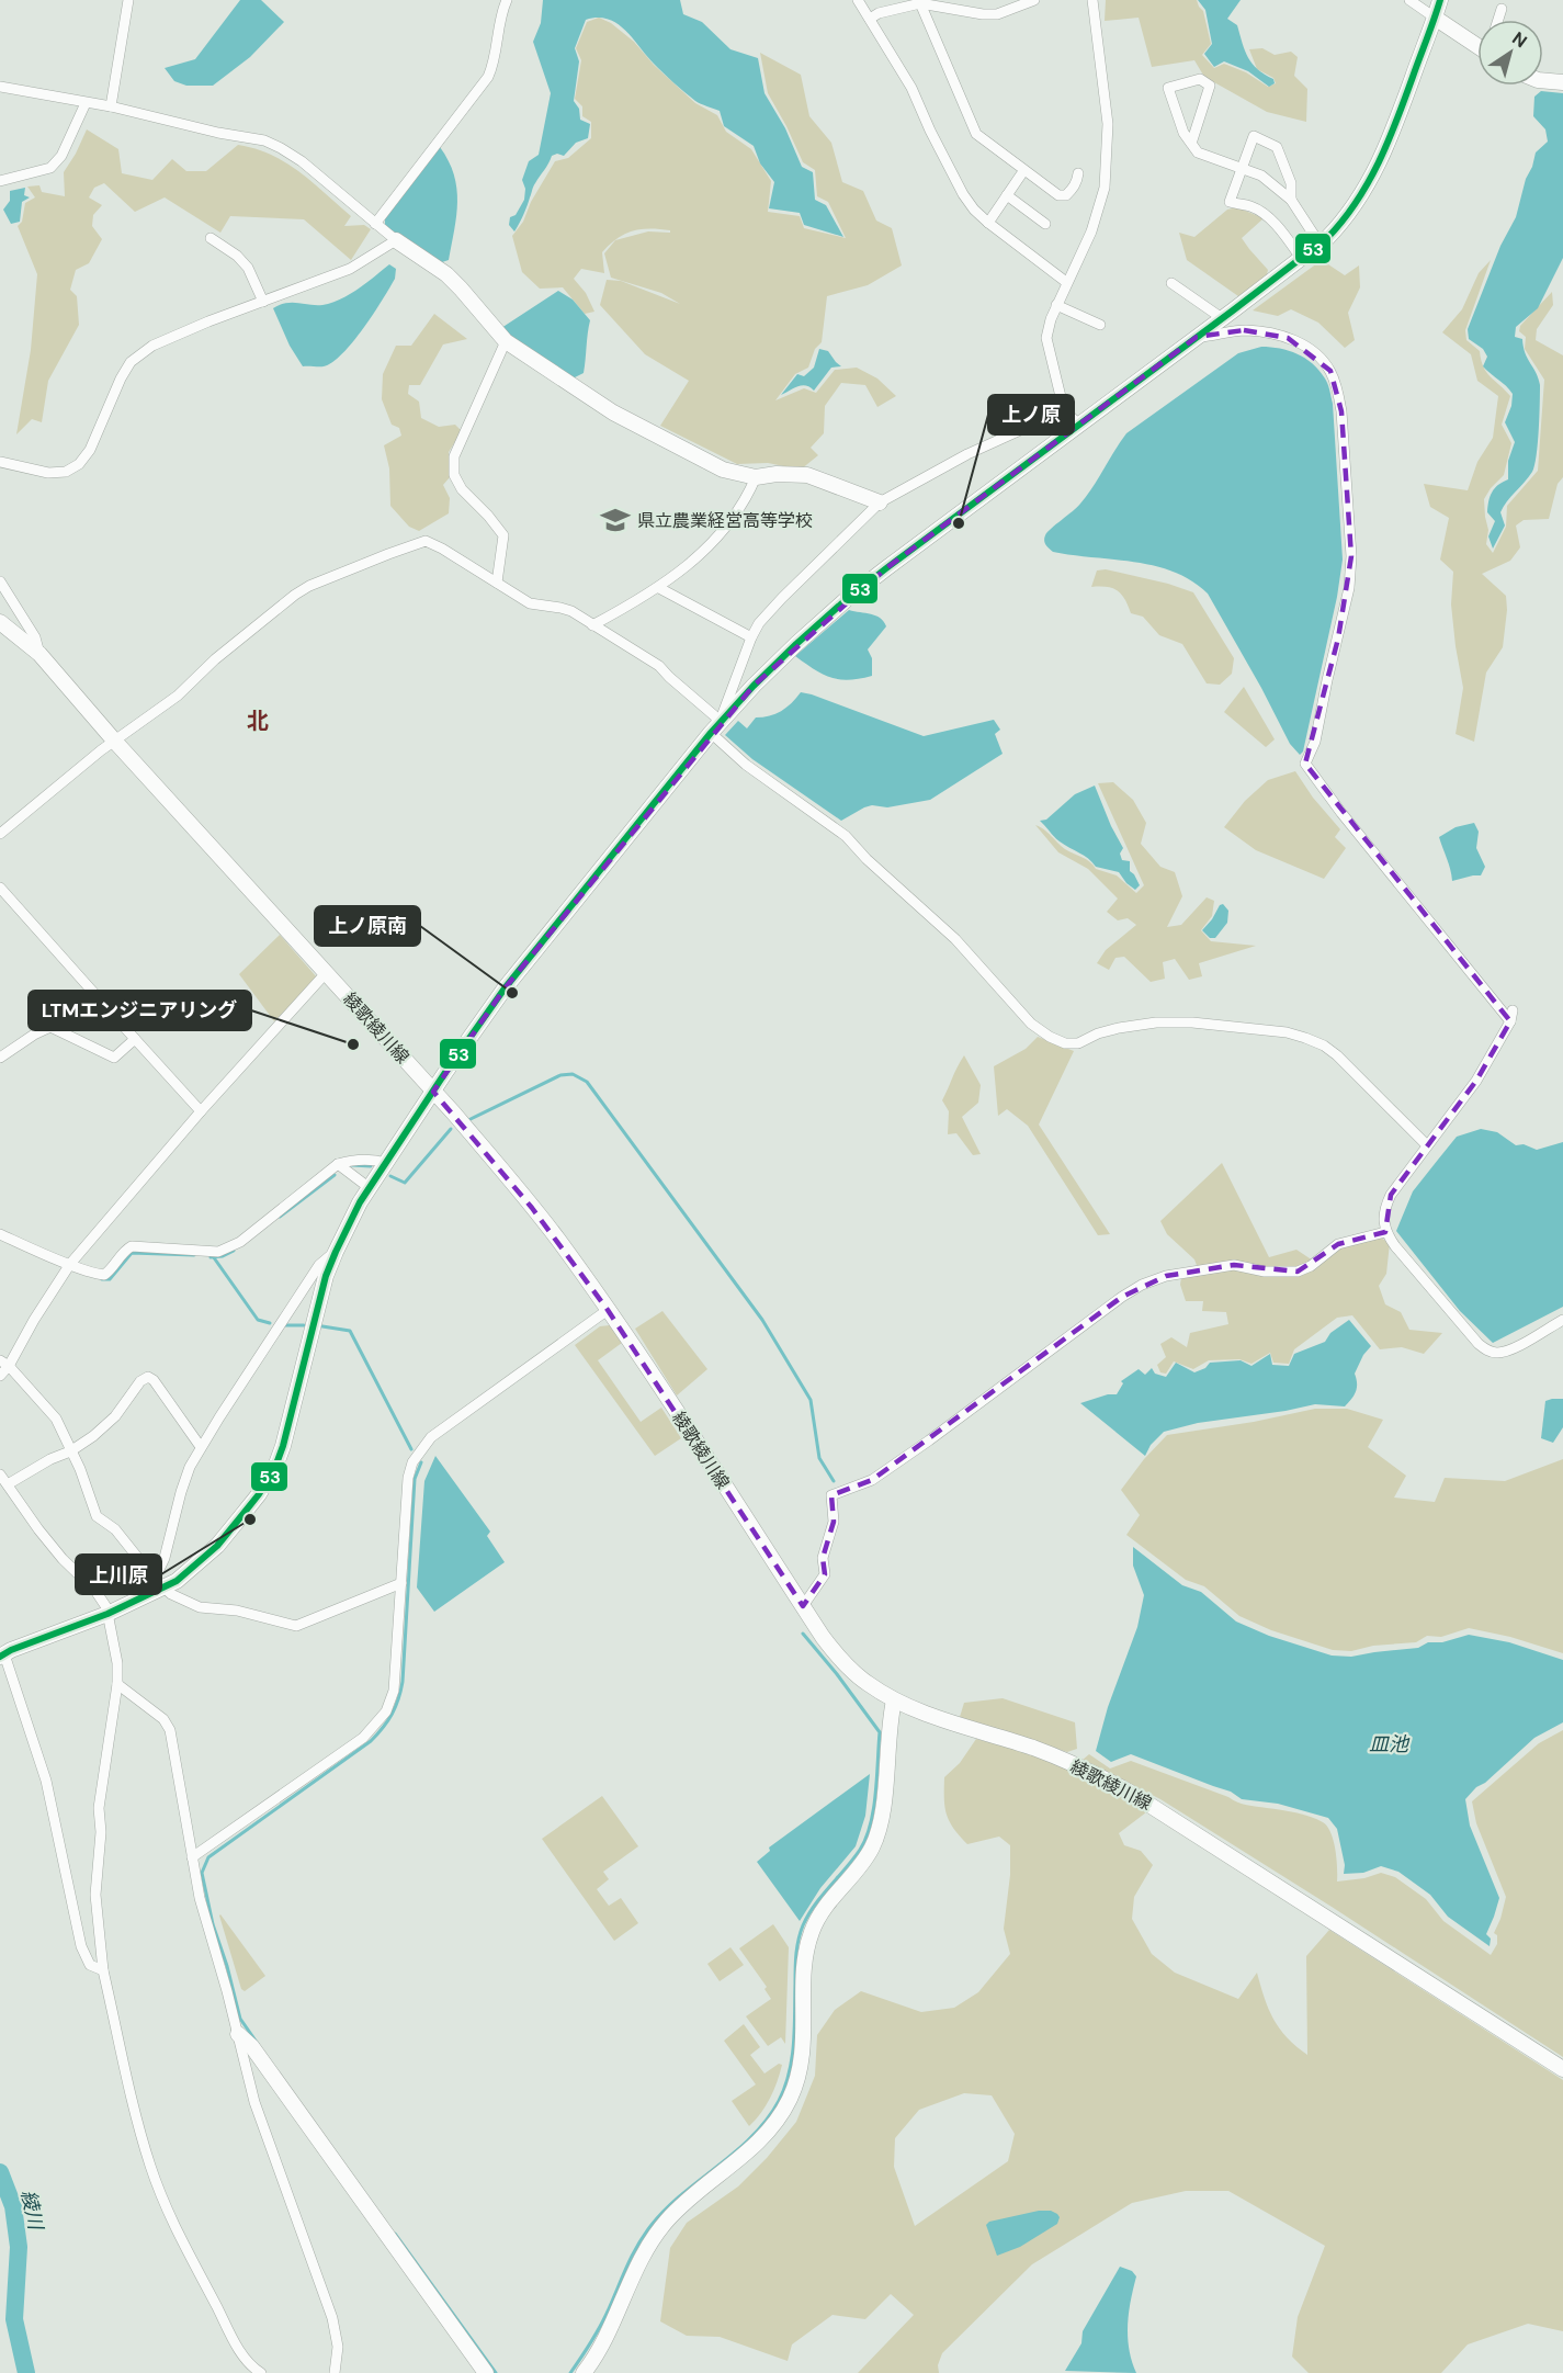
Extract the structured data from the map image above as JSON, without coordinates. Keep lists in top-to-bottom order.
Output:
{
  "streets": {
    "main road": ["綾歌綾川線"]
  },
  "districts": ["北"],
  "water": ["皿池", "綾川"],
  "places": {
    "school or university": ["県立農業経営高等学校"],
    "other": [
      "上ノ原",
      "上ノ原南",
      "LTMエンジニアリング",
      "上川原"
    ]
  },
  "lines": ["transit line 53"],
  "north": "top right"
}
